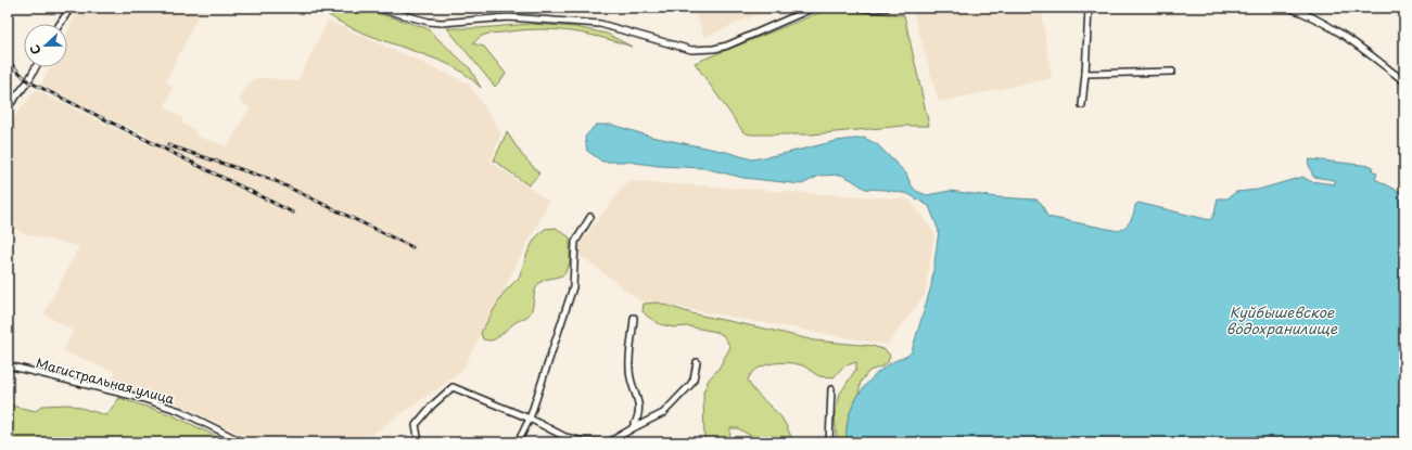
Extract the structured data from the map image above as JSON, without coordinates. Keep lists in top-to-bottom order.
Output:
{
  "streets": {
    "street": ["Магистральная улица"]
  },
  "water": ["Куйбышевское водохранилище"],
  "north": "left"
}
